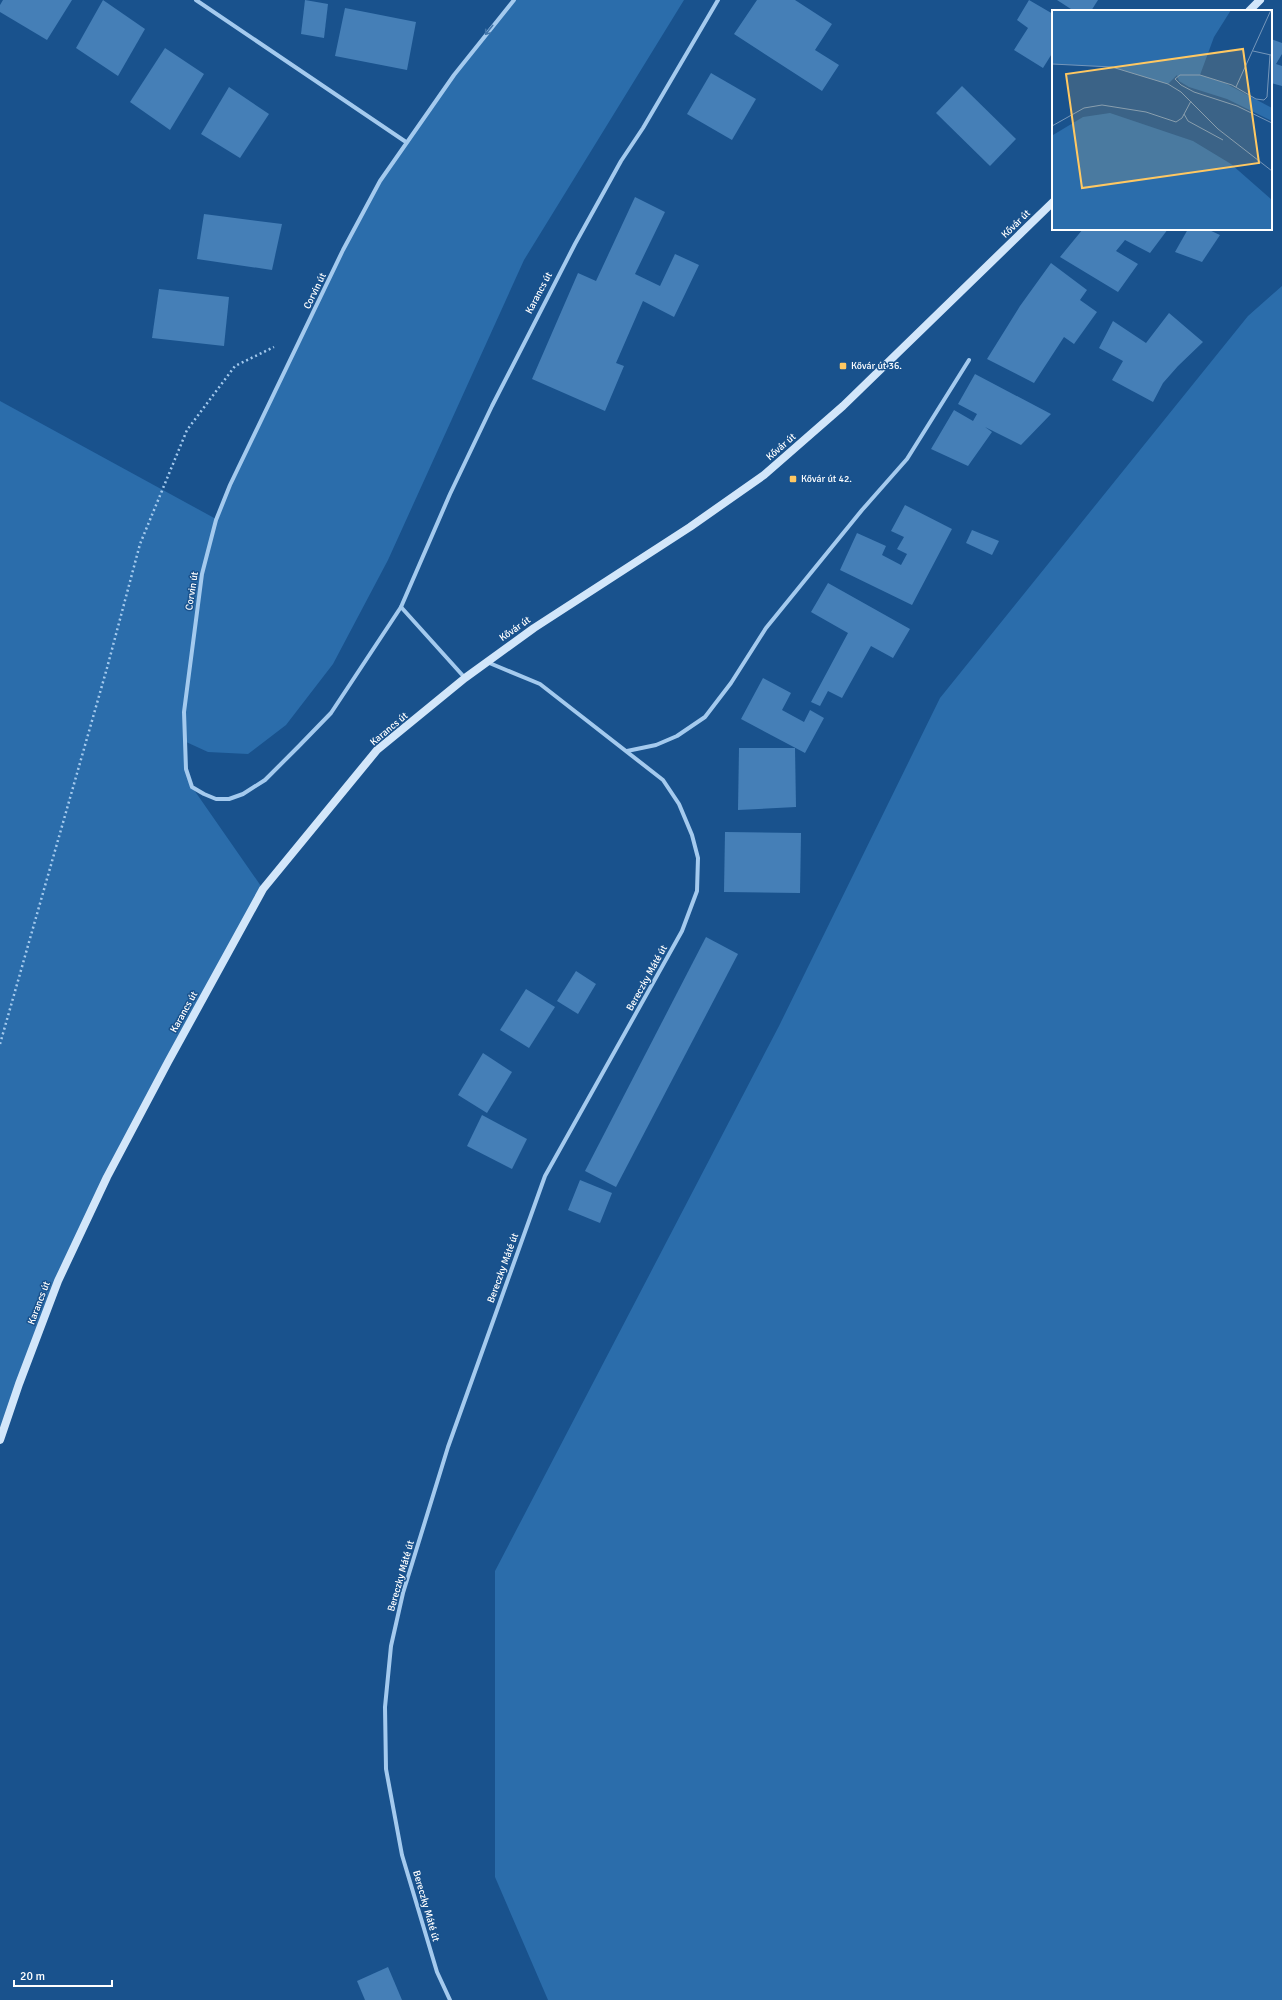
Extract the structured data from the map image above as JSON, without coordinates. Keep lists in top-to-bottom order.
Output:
{
  "streets": {
    "main road": ["Kővár út", "Karancs út"],
    "street": ["Corvin út", "Bereczky Máté út"]
  },
  "crossings": [
    ["Kővár út", "Karancs út"],
    ["Kővár út", "Bereczky Máté út"],
    ["Corvin út", "Karancs út"],
    ["Karancs út", "Bereczky Máté út"]
  ],
  "places": {
    "transit": ["Kővár út 36.", "Kővár út 42."]
  },
  "scale_bar": "20 m"
}
